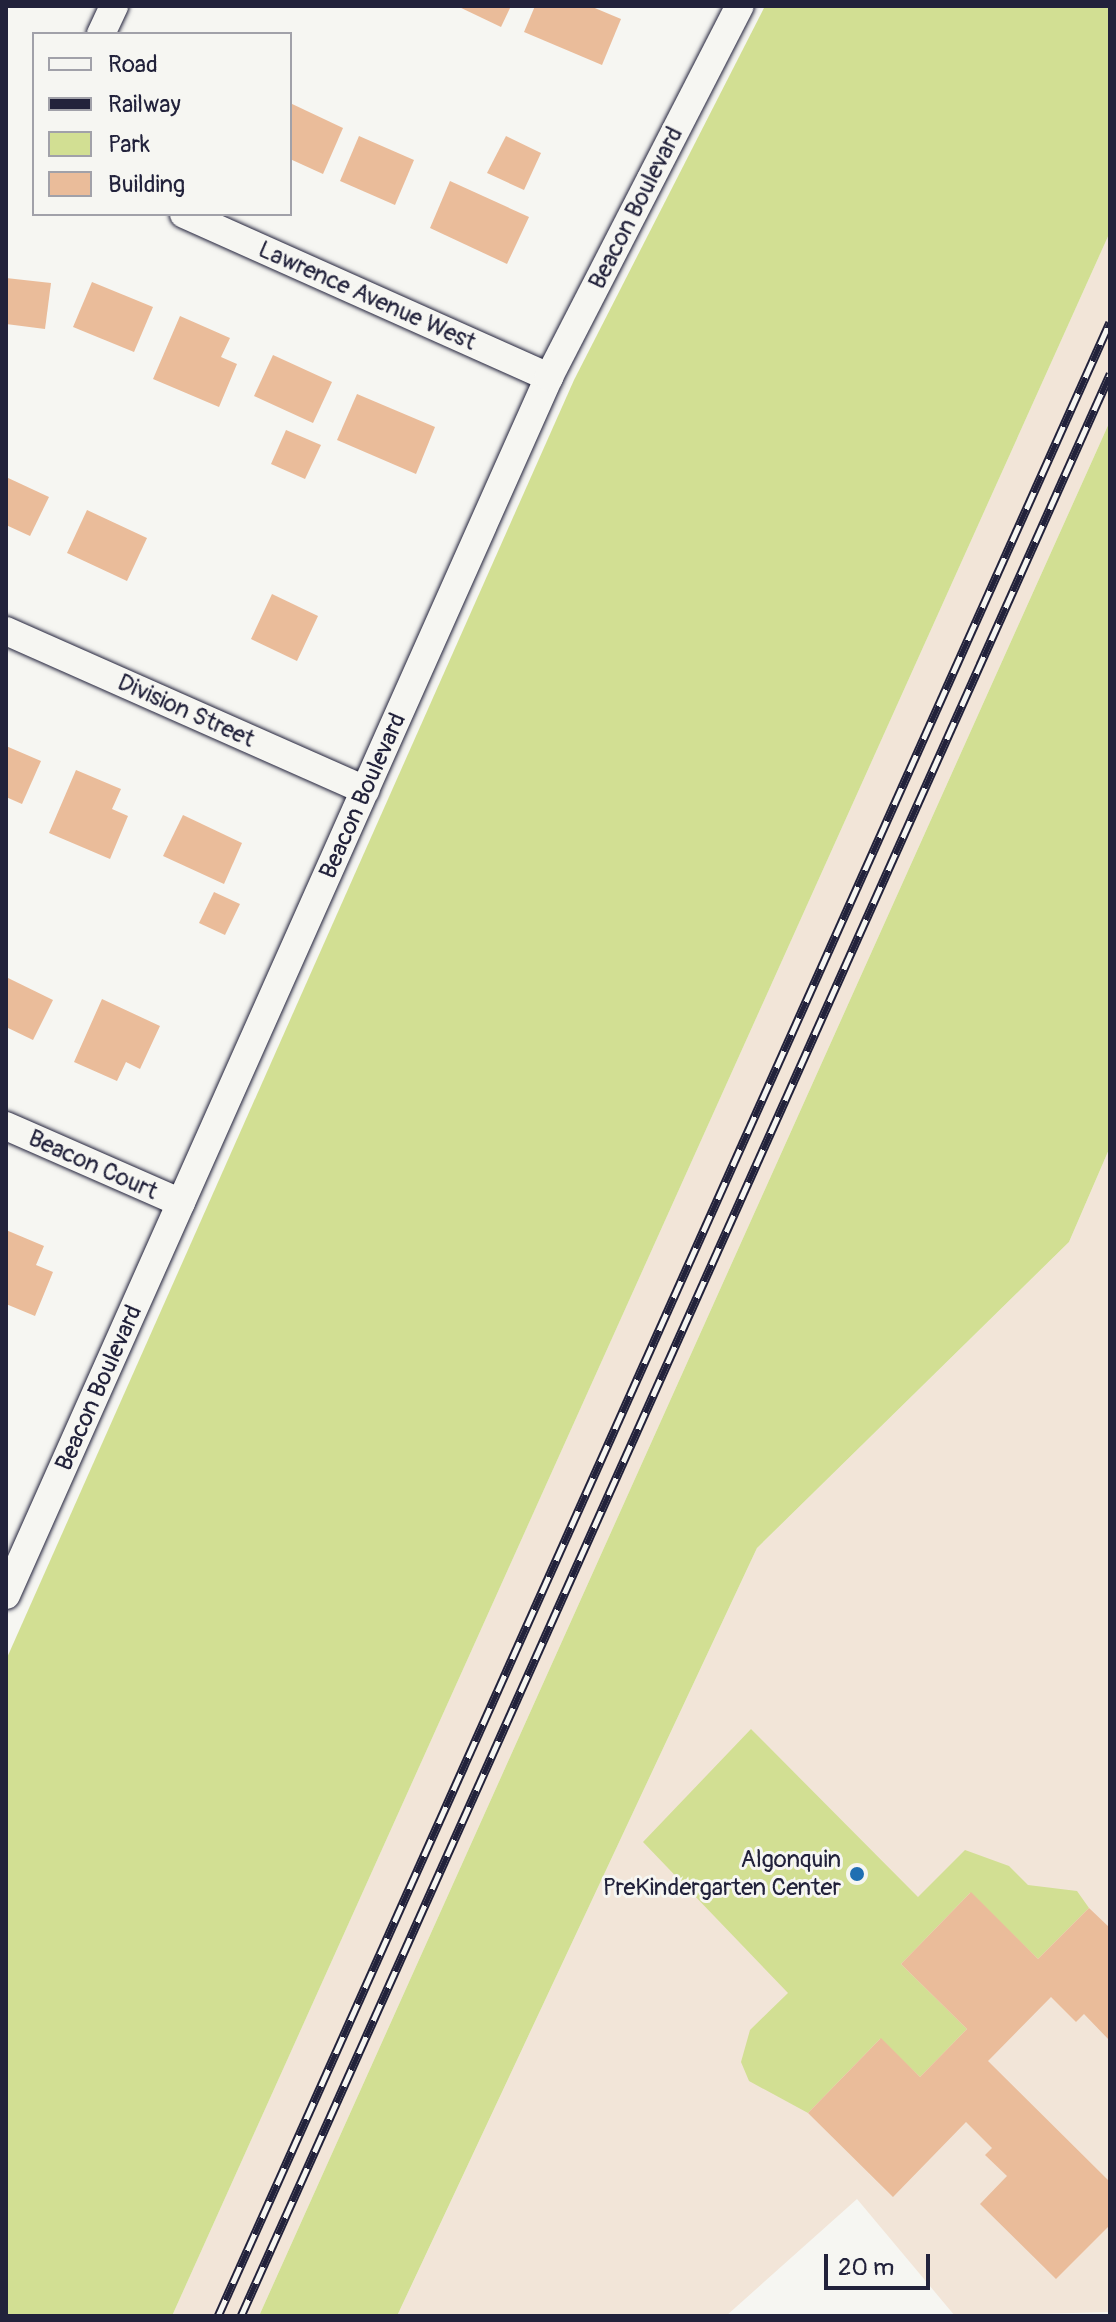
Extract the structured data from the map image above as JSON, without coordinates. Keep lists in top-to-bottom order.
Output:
{
  "streets": {
    "street": [
      "Beacon Boulevard",
      "Lawrence Avenue West",
      "Division Street",
      "Beacon Court"
    ]
  },
  "crossings": [
    ["Beacon Boulevard", "Lawrence Avenue West"],
    ["Beacon Boulevard", "Division Street"],
    ["Beacon Boulevard", "Beacon Court"]
  ],
  "places": ["Algonquin PreKindergarten Center"],
  "legend": [
    "Road",
    "Railway",
    "Park",
    "Building"
  ],
  "scale_bar": "20 m"
}
